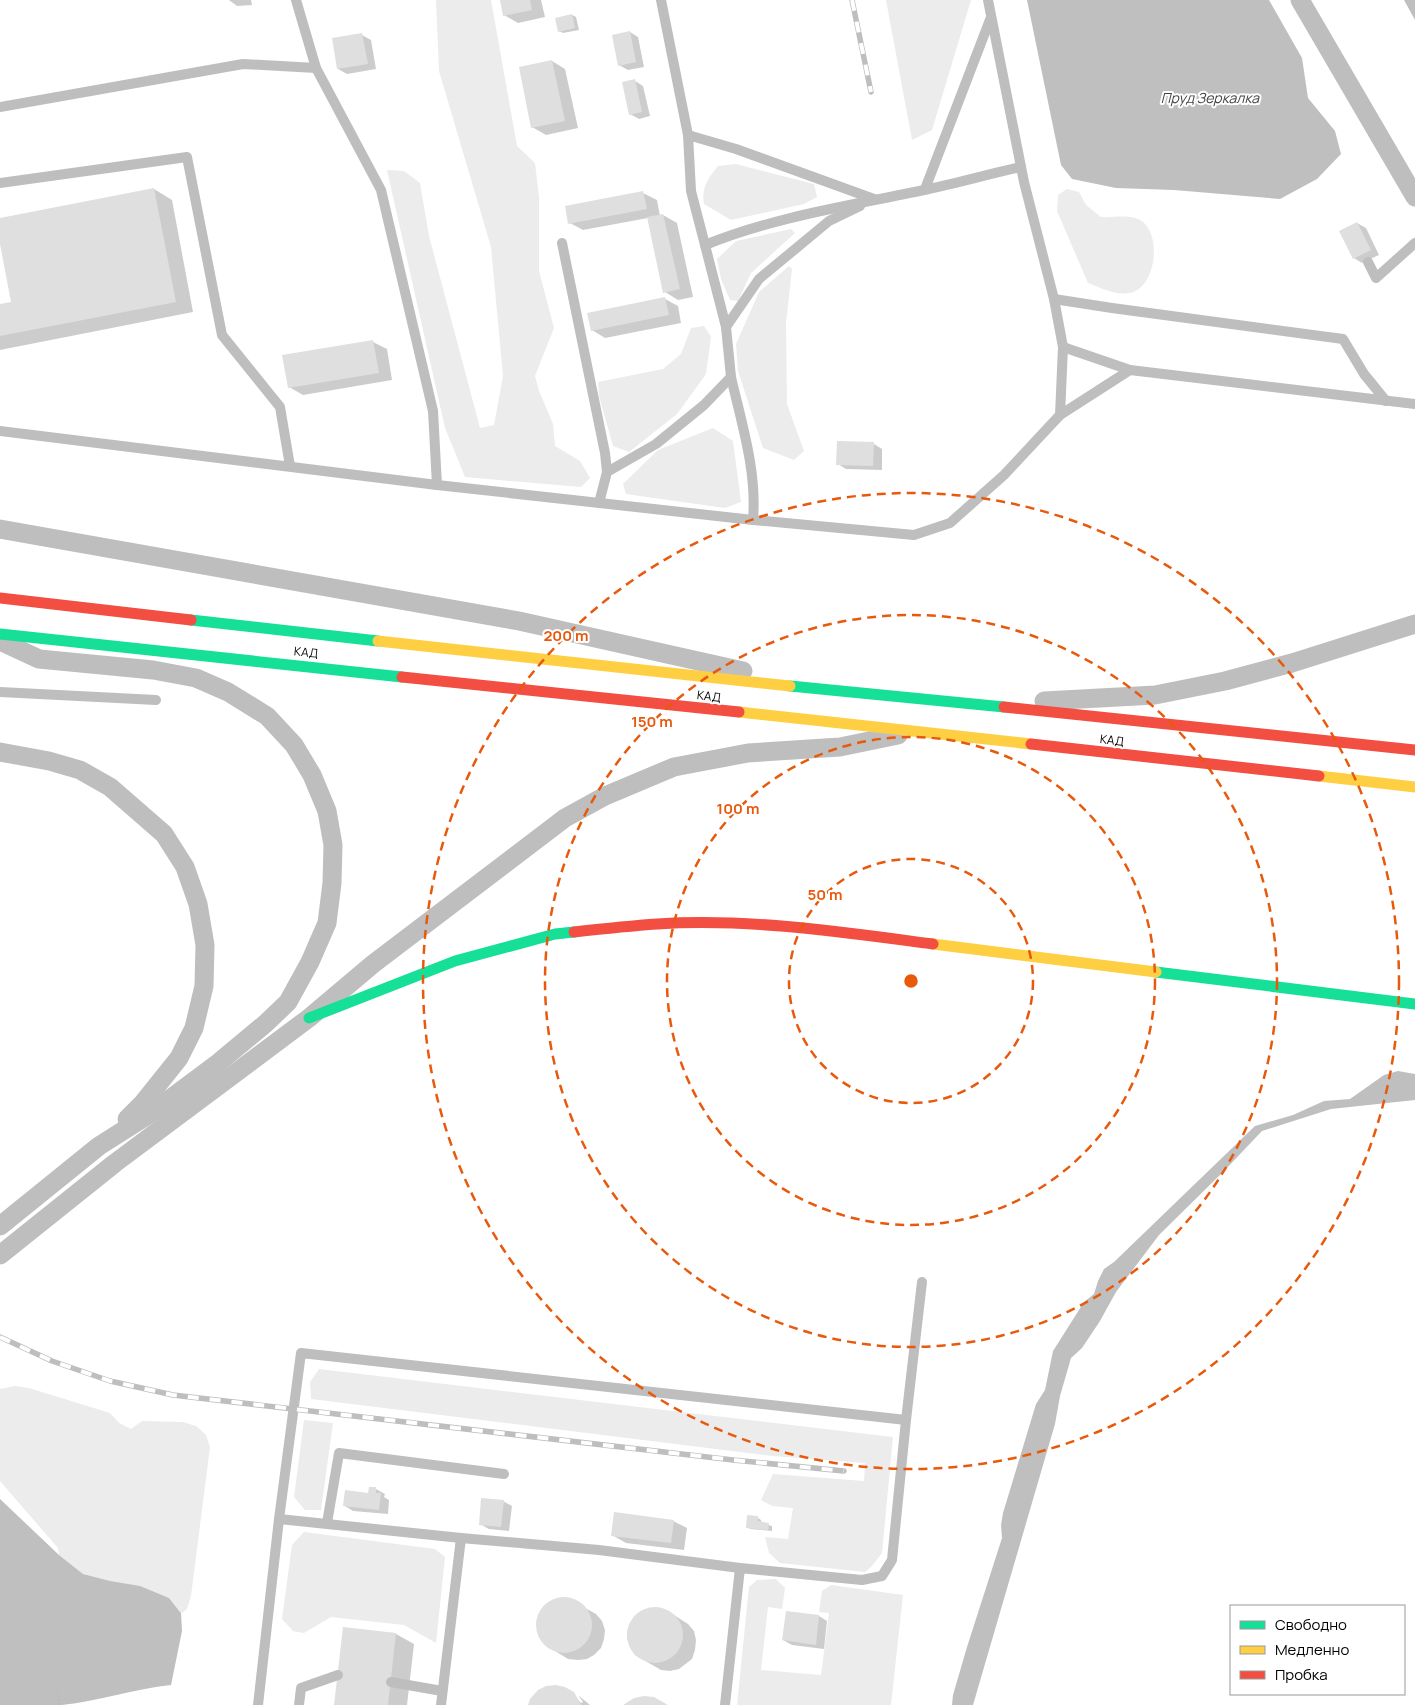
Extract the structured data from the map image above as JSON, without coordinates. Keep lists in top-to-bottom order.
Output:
{
  "streets": {
    "main road": ["КАД"]
  },
  "water": ["Пруд Зеркалка"],
  "legend": ["Свободно", "Медленно", "Пробка"],
  "rings": [
    "200 m",
    "150 m",
    "100 m",
    "50 m"
  ]
}
